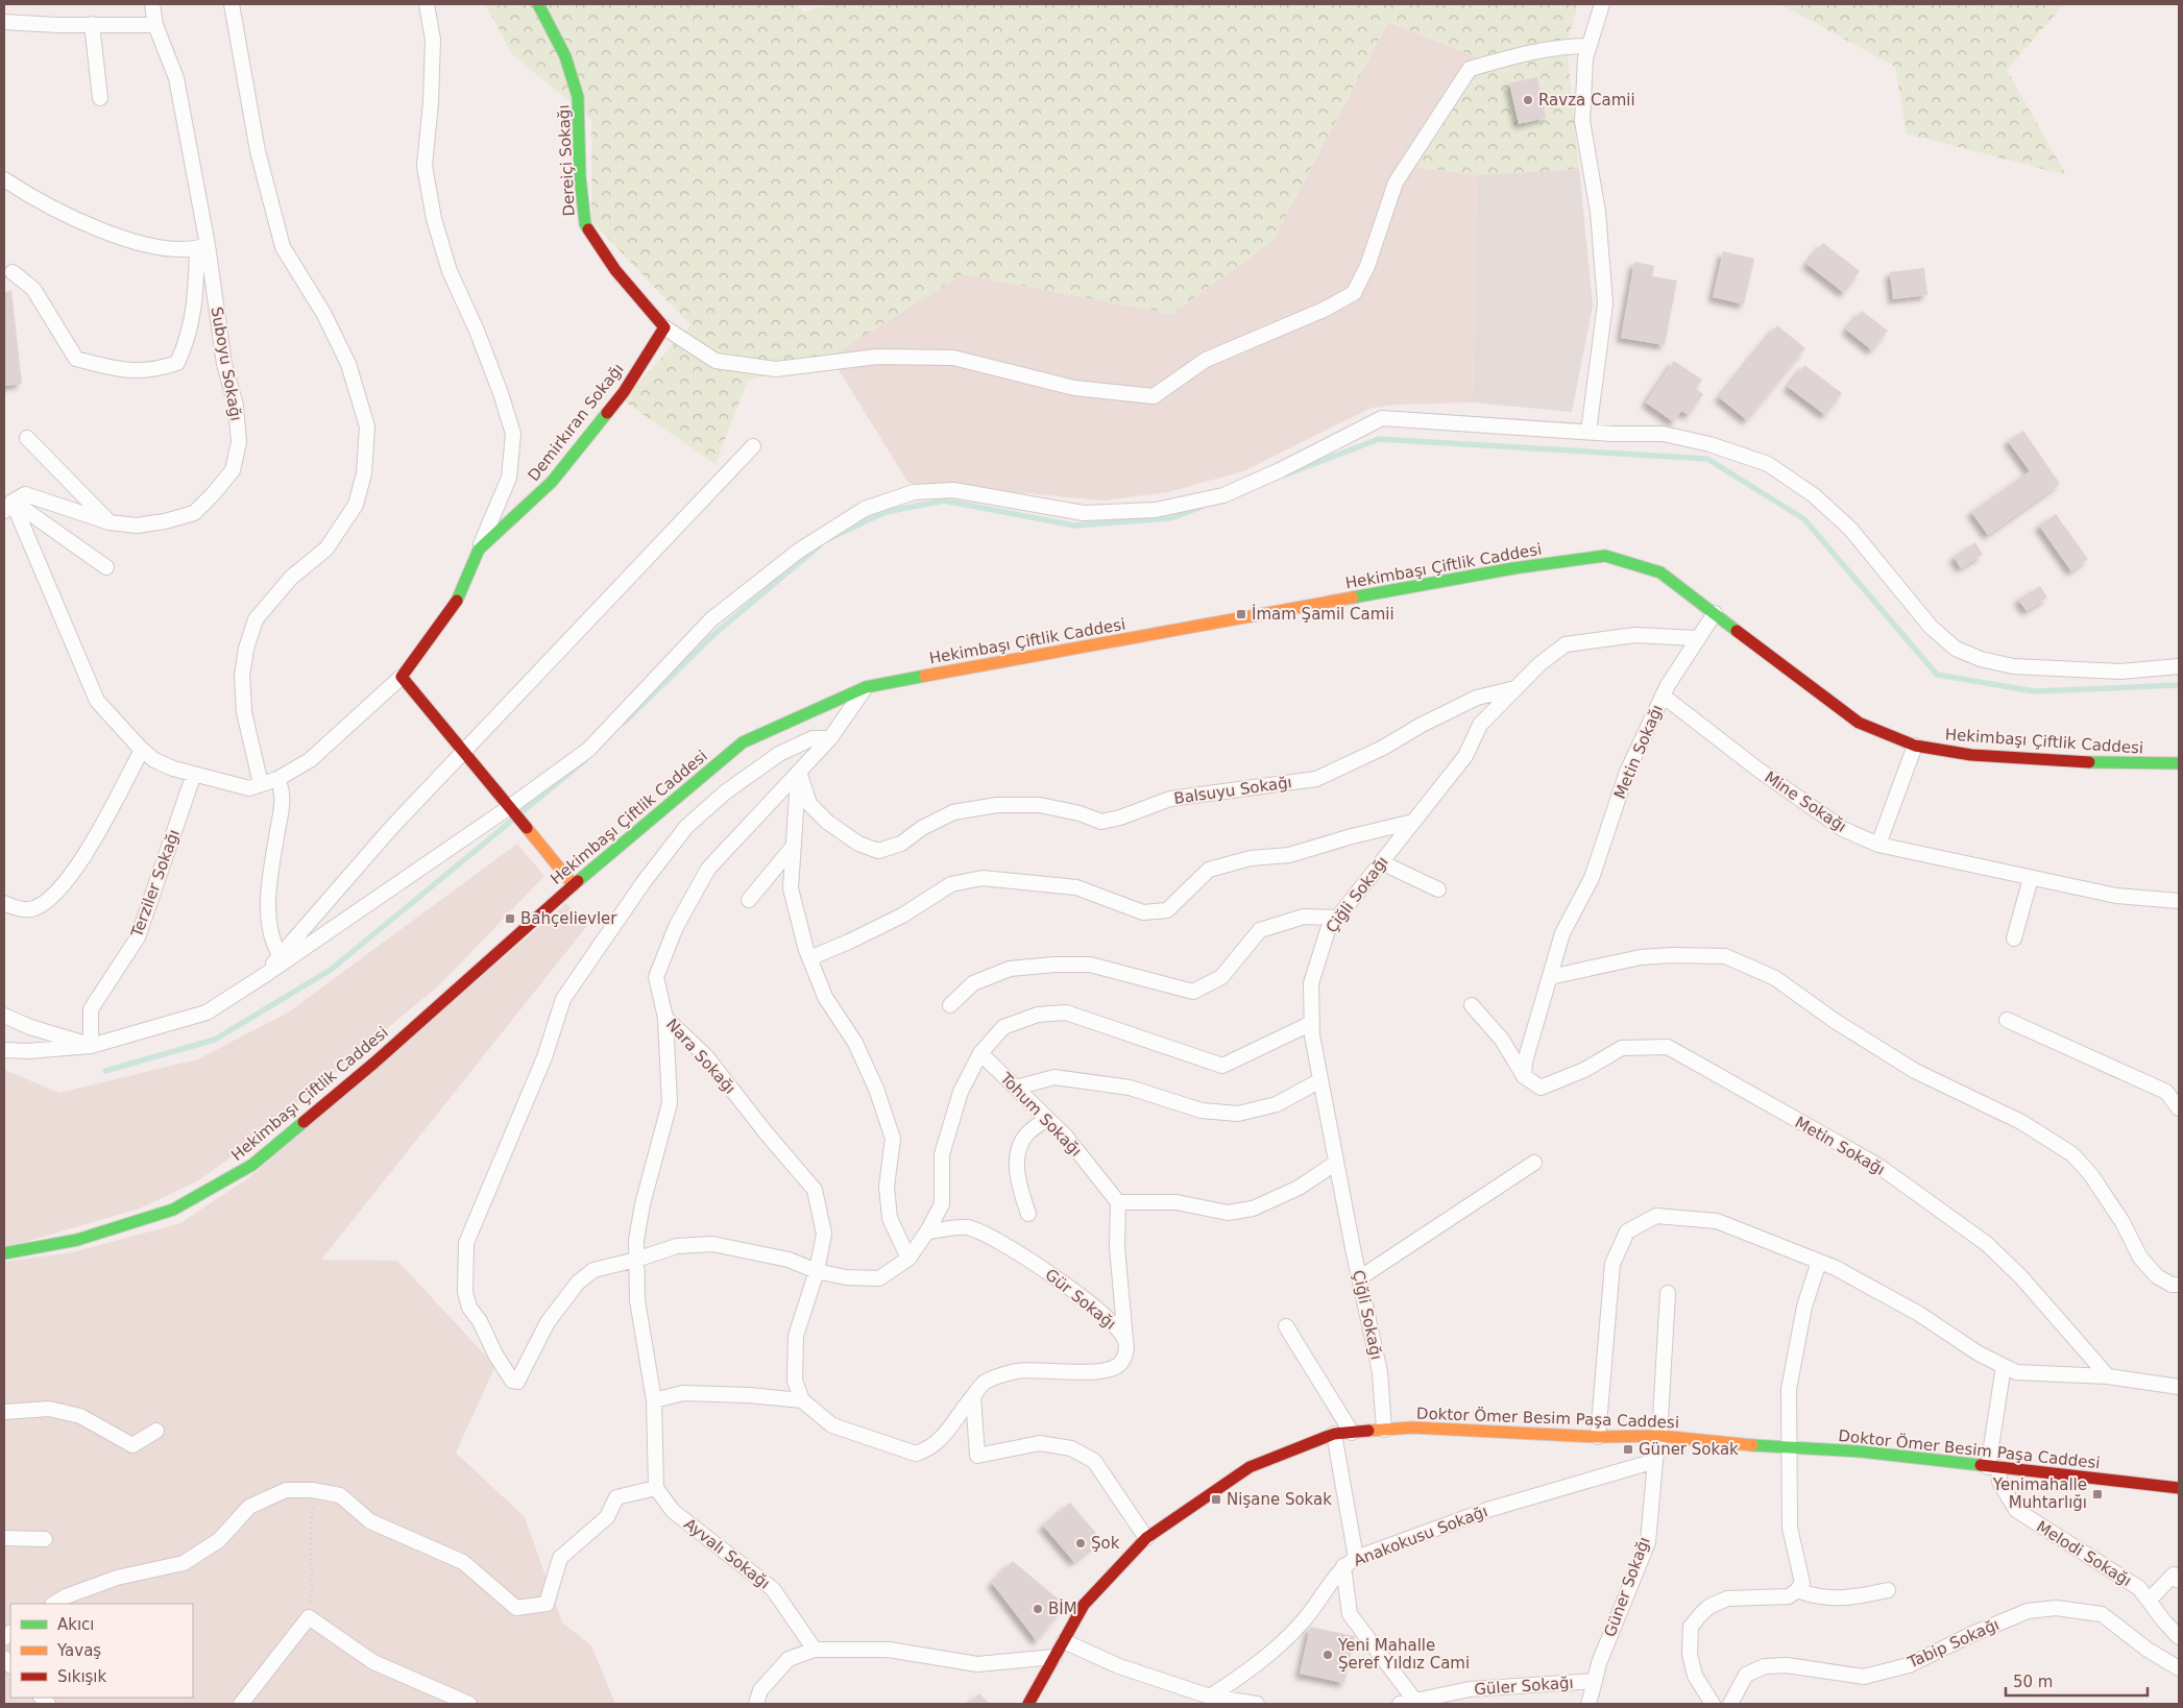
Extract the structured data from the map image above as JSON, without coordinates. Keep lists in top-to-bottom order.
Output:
{
  "streets": {
    "main road": [
      "Dereiçi Sokağı",
      "Demirkıran Sokağı",
      "Hekimbaşı Çiftlik Caddesi",
      "Doktor Ömer Besim Paşa Caddesi"
    ],
    "street": [
      "Suboyu Sokağı",
      "Metin Sokağı",
      "Balsuyu Sokağı",
      "Mine Sokağı",
      "Terziler Sokağı",
      "Çiğli Sokağı",
      "Nara Sokağı",
      "Tohum Sokağı",
      "Gür Sokağı",
      "Anakokusu Sokağı",
      "Ayvalı Sokağı",
      "Melodi Sokağı",
      "Güner Sokağı",
      "Tabip Sokağı",
      "Güler Sokağı"
    ]
  },
  "crossings": [
    ["Dereiçi Sokağı", "Demirkıran Sokağı"],
    ["Hekimbaşı Çiftlik Caddesi", "Metin Sokağı"],
    ["Hekimbaşı Çiftlik Caddesi", "Nara Sokağı"],
    ["Metin Sokağı", "Mine Sokağı"],
    ["Metin Sokağı", "Çiğli Sokağı"],
    ["Balsuyu Sokağı", "Çiğli Sokağı"],
    ["Balsuyu Sokağı", "Nara Sokağı"],
    ["Çiğli Sokağı", "Doktor Ömer Besim Paşa Caddesi"],
    ["Nara Sokağı", "Gür Sokağı"],
    ["Doktor Ömer Besim Paşa Caddesi", "Melodi Sokağı"],
    ["Anakokusu Sokağı", "Güner Sokağı"],
    ["Güner Sokağı", "Güler Sokağı"]
  ],
  "places": {
    "other": [
      "Ravza Camii",
      "Şok",
      "BİM",
      "Yeni Mahalle Şeref Yıldız Cami"
    ],
    "transit": [
      "İmam Şamil Camii",
      "Bahçelievler",
      "Güner Sokak",
      "Yenimahalle Muhtarlığı",
      "Nişane Sokak"
    ]
  },
  "legend": ["Akıcı", "Yavaş", "Sıkışık"],
  "scale_bar": "50 m"
}
